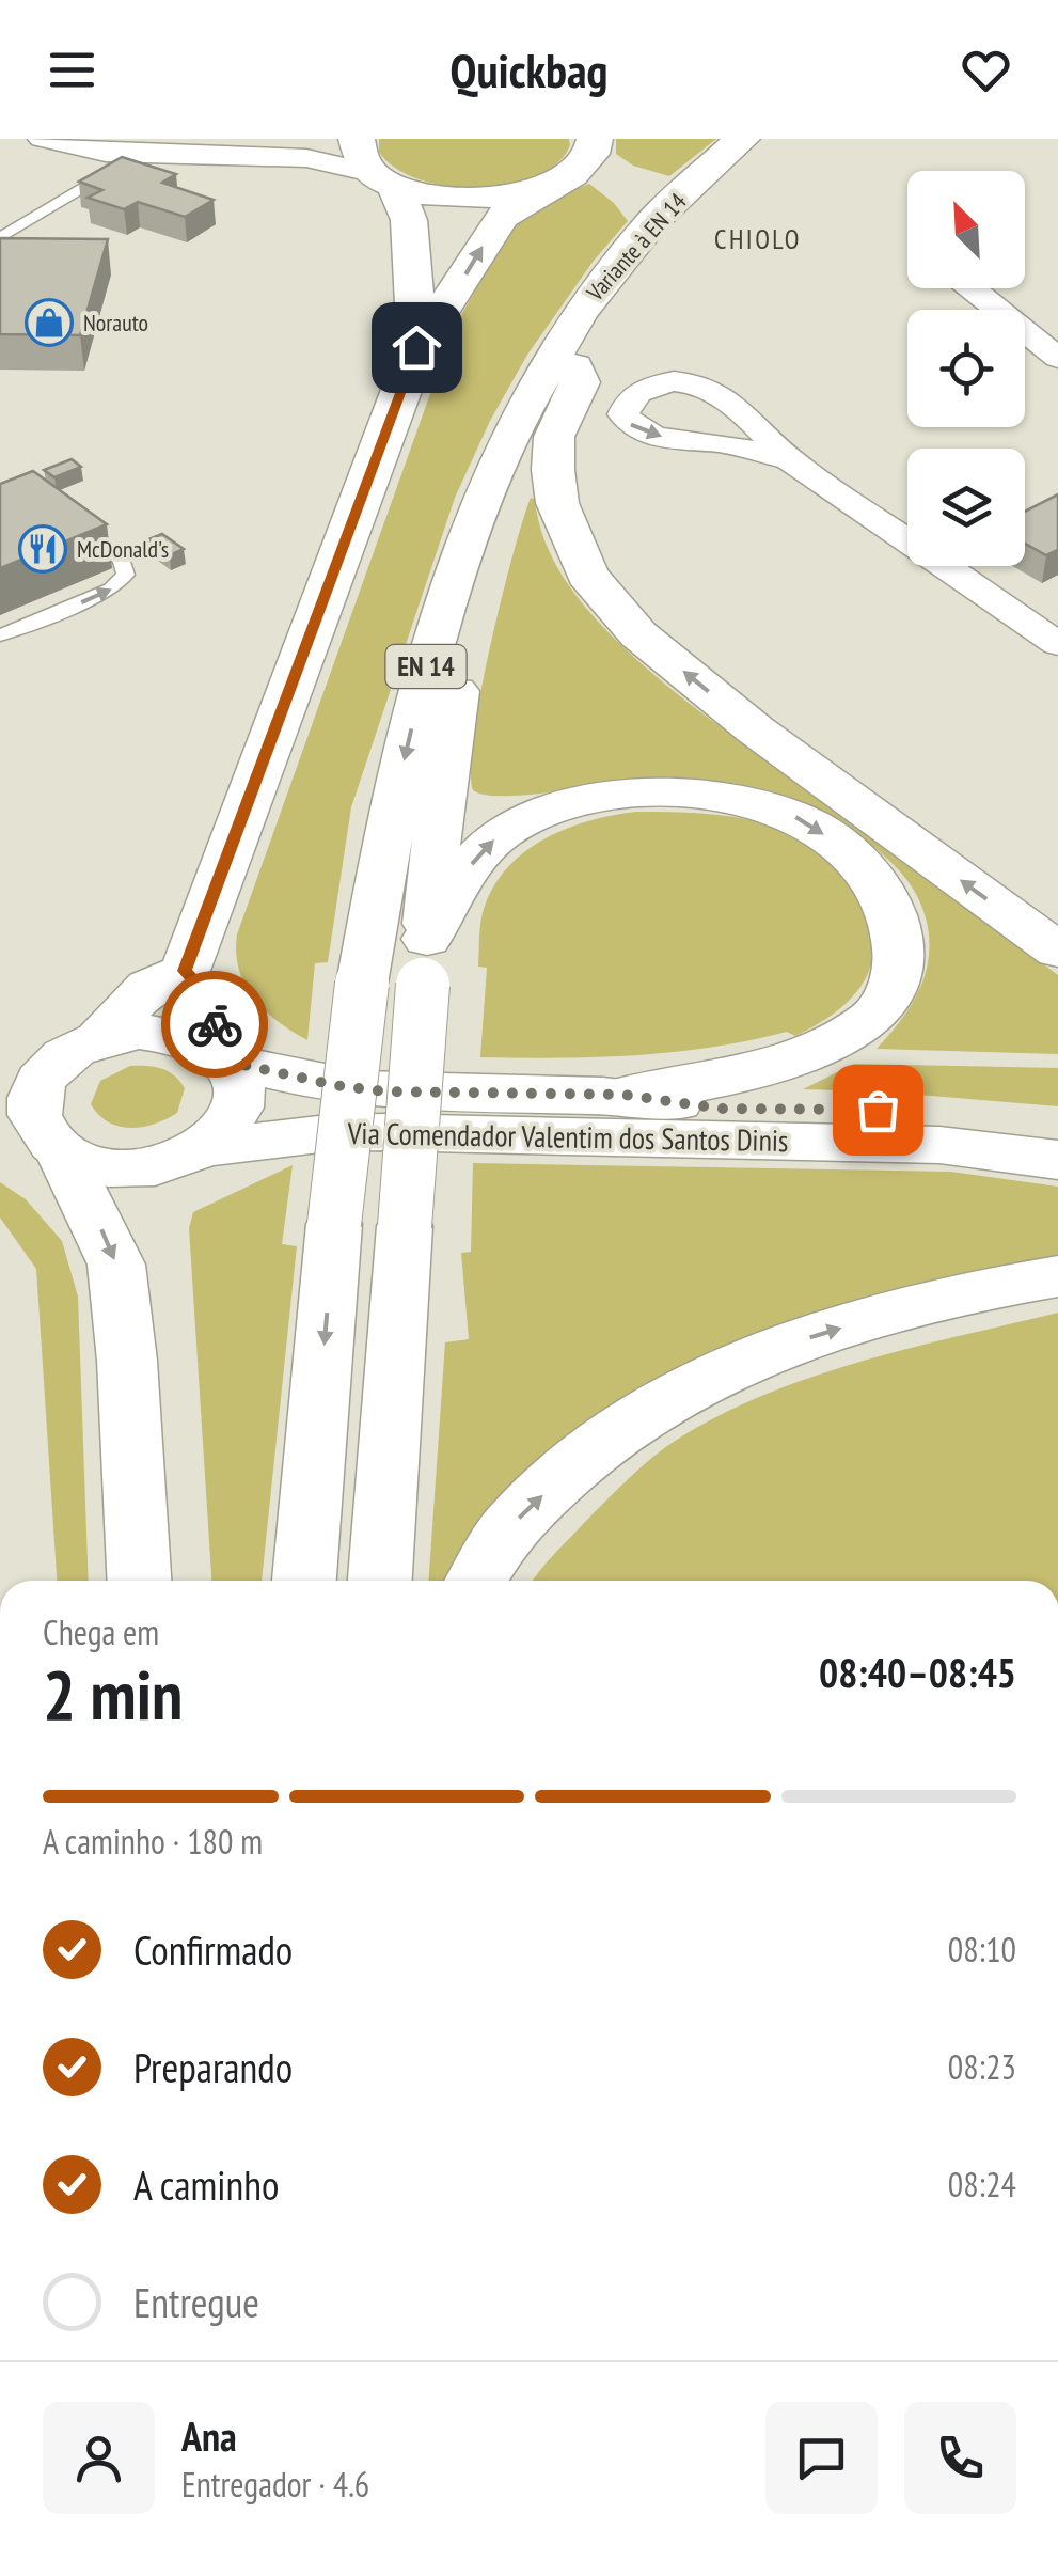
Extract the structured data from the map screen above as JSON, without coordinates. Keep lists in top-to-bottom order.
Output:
{
  "streets": {
    "main road": ["Variante à EN 14", "EN 14", "Via Comendador Valentim dos Santos Dinis"]
  },
  "crossings": [
    ["Variante à EN 14", "EN 14"]
  ],
  "districts": ["CHIOLO"],
  "places": {
    "shop": ["Norauto"],
    "restaurant": ["McDonald's"]
  },
  "north": "top left",
  "page": {
    "header": "Quickbag",
    "heading": ["2 min", "Chega em", "08:40–08:45"],
    "panel": ["Ana", "Entregador · 4.6"],
    "bar": "A caminho · 180 m",
    "list": [
      ["Confirmado", "08:10"],
      ["Preparando", "08:23"],
      ["A caminho", "08:24"],
      "Entregue"
    ]
  }
}
